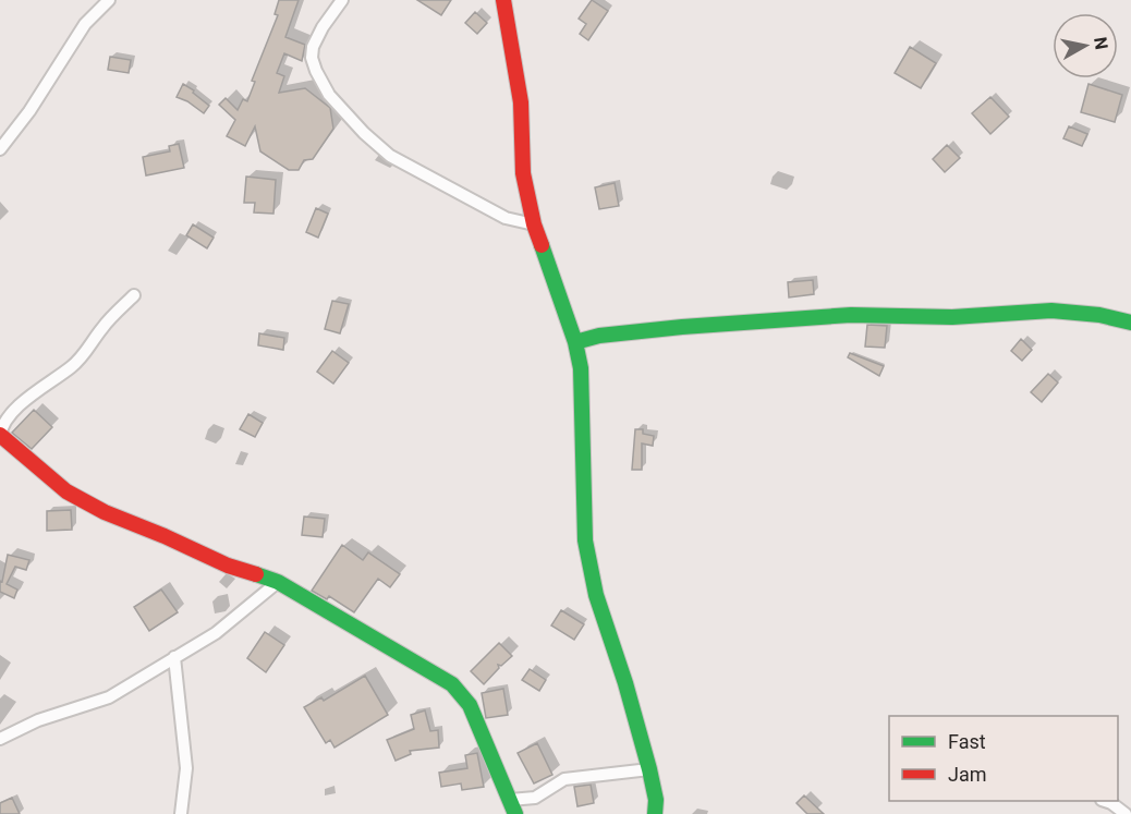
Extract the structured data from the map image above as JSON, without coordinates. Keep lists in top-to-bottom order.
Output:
{
  "legend": ["Fast", "Jam"],
  "north": "right"
}
